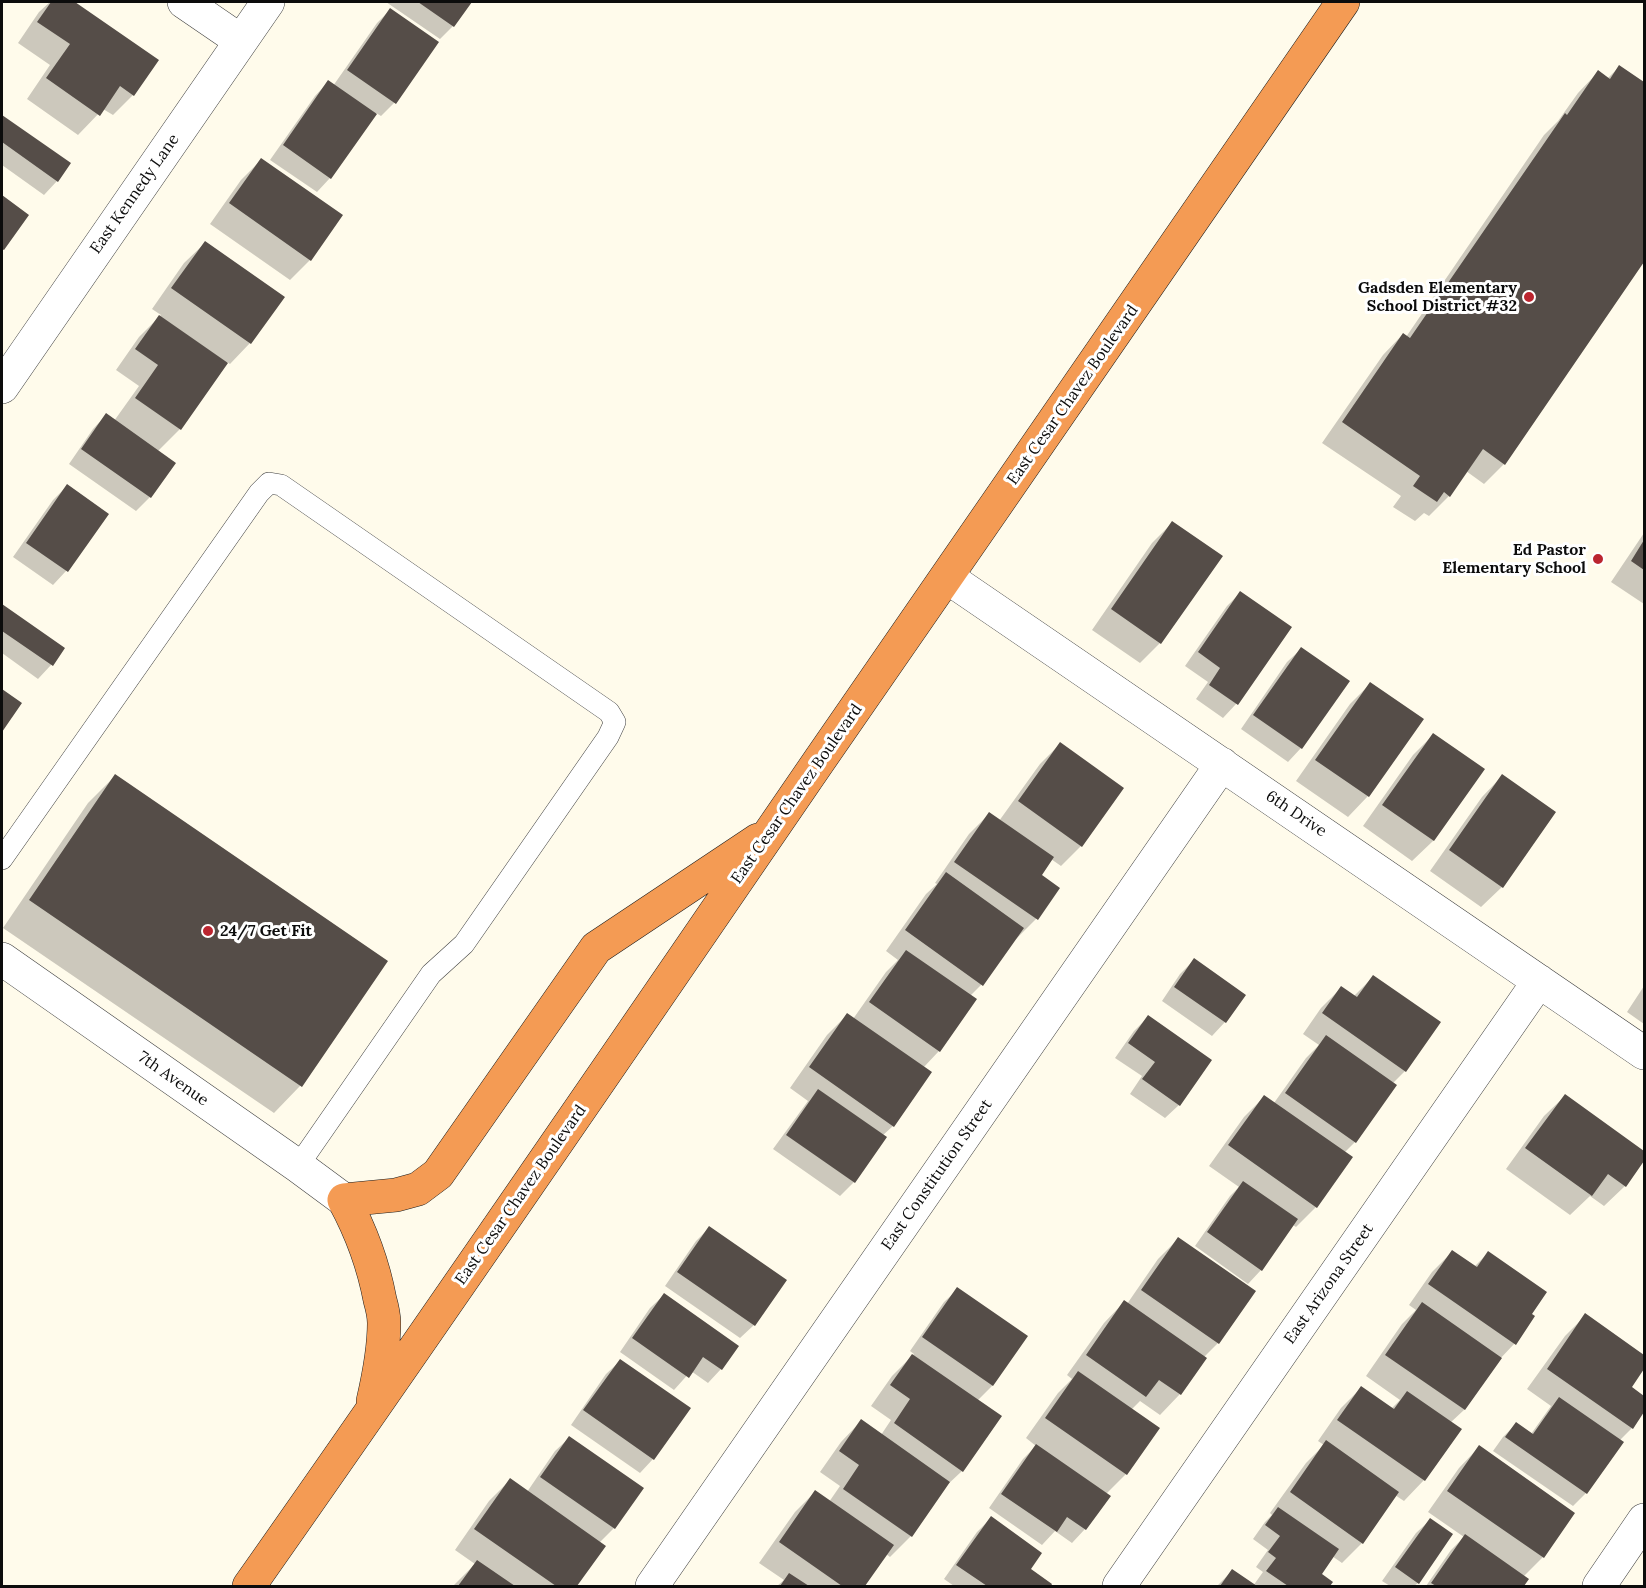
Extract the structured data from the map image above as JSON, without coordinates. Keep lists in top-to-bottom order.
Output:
{
  "streets": {
    "highway": ["East Cesar Chavez Boulevard"],
    "street": [
      "East Kennedy Lane",
      "6th Drive",
      "7th Avenue",
      "East Constitution Street",
      "East Arizona Street"
    ]
  },
  "crossings": [
    ["East Cesar Chavez Boulevard", "6th Drive"],
    ["6th Drive", "East Constitution Street"],
    ["6th Drive", "East Arizona Street"]
  ],
  "places": ["Gadsden Elementary School District #32", "Ed Pastor Elementary School", "24/7 Get Fit"]
}
